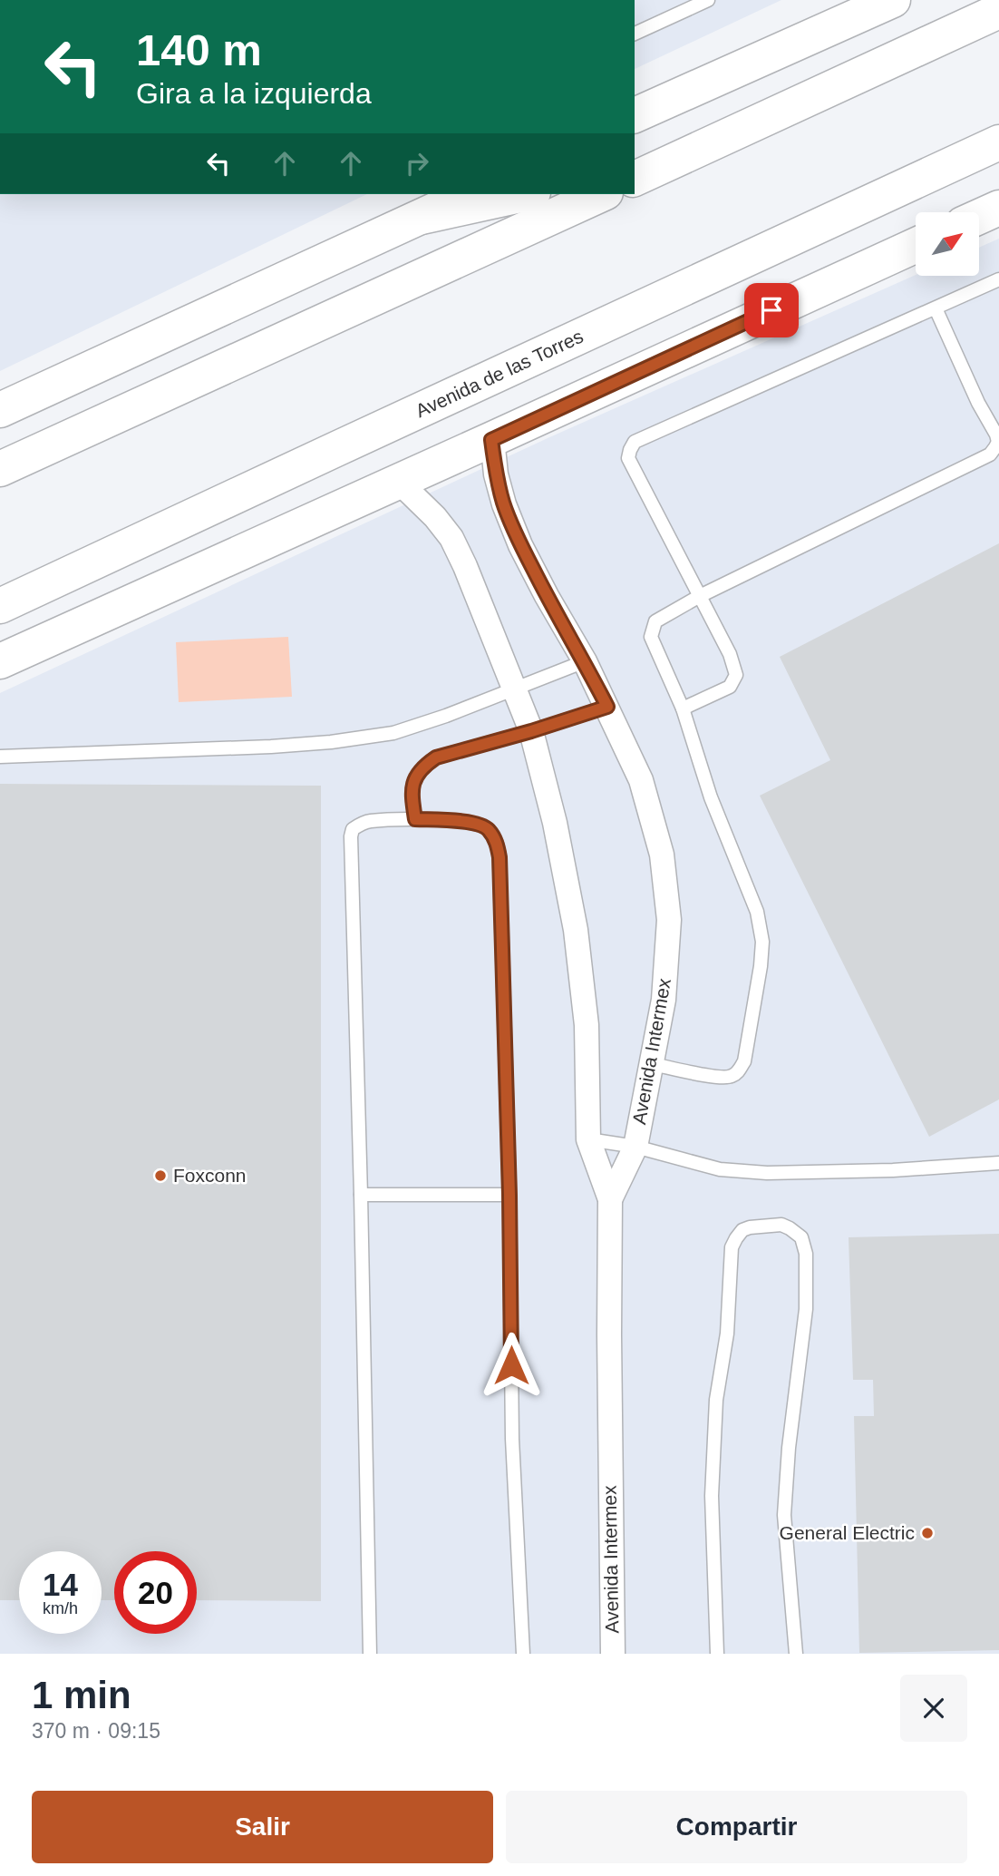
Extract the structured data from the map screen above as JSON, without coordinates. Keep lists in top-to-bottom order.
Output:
{
  "streets": {
    "main road": ["Avenida de las Torres"],
    "street": ["Avenida Intermex"]
  },
  "places": ["Foxconn", "General Electric"],
  "north": "top right",
  "page": {
    "turn": ["140 m", "Gira a la izquierda"],
    "speed": "14 km/h",
    "limit": "20",
    "heading": ["1 min", "370 m · 09:15"],
    "buttons": ["Salir", "Compartir"]
  }
}
